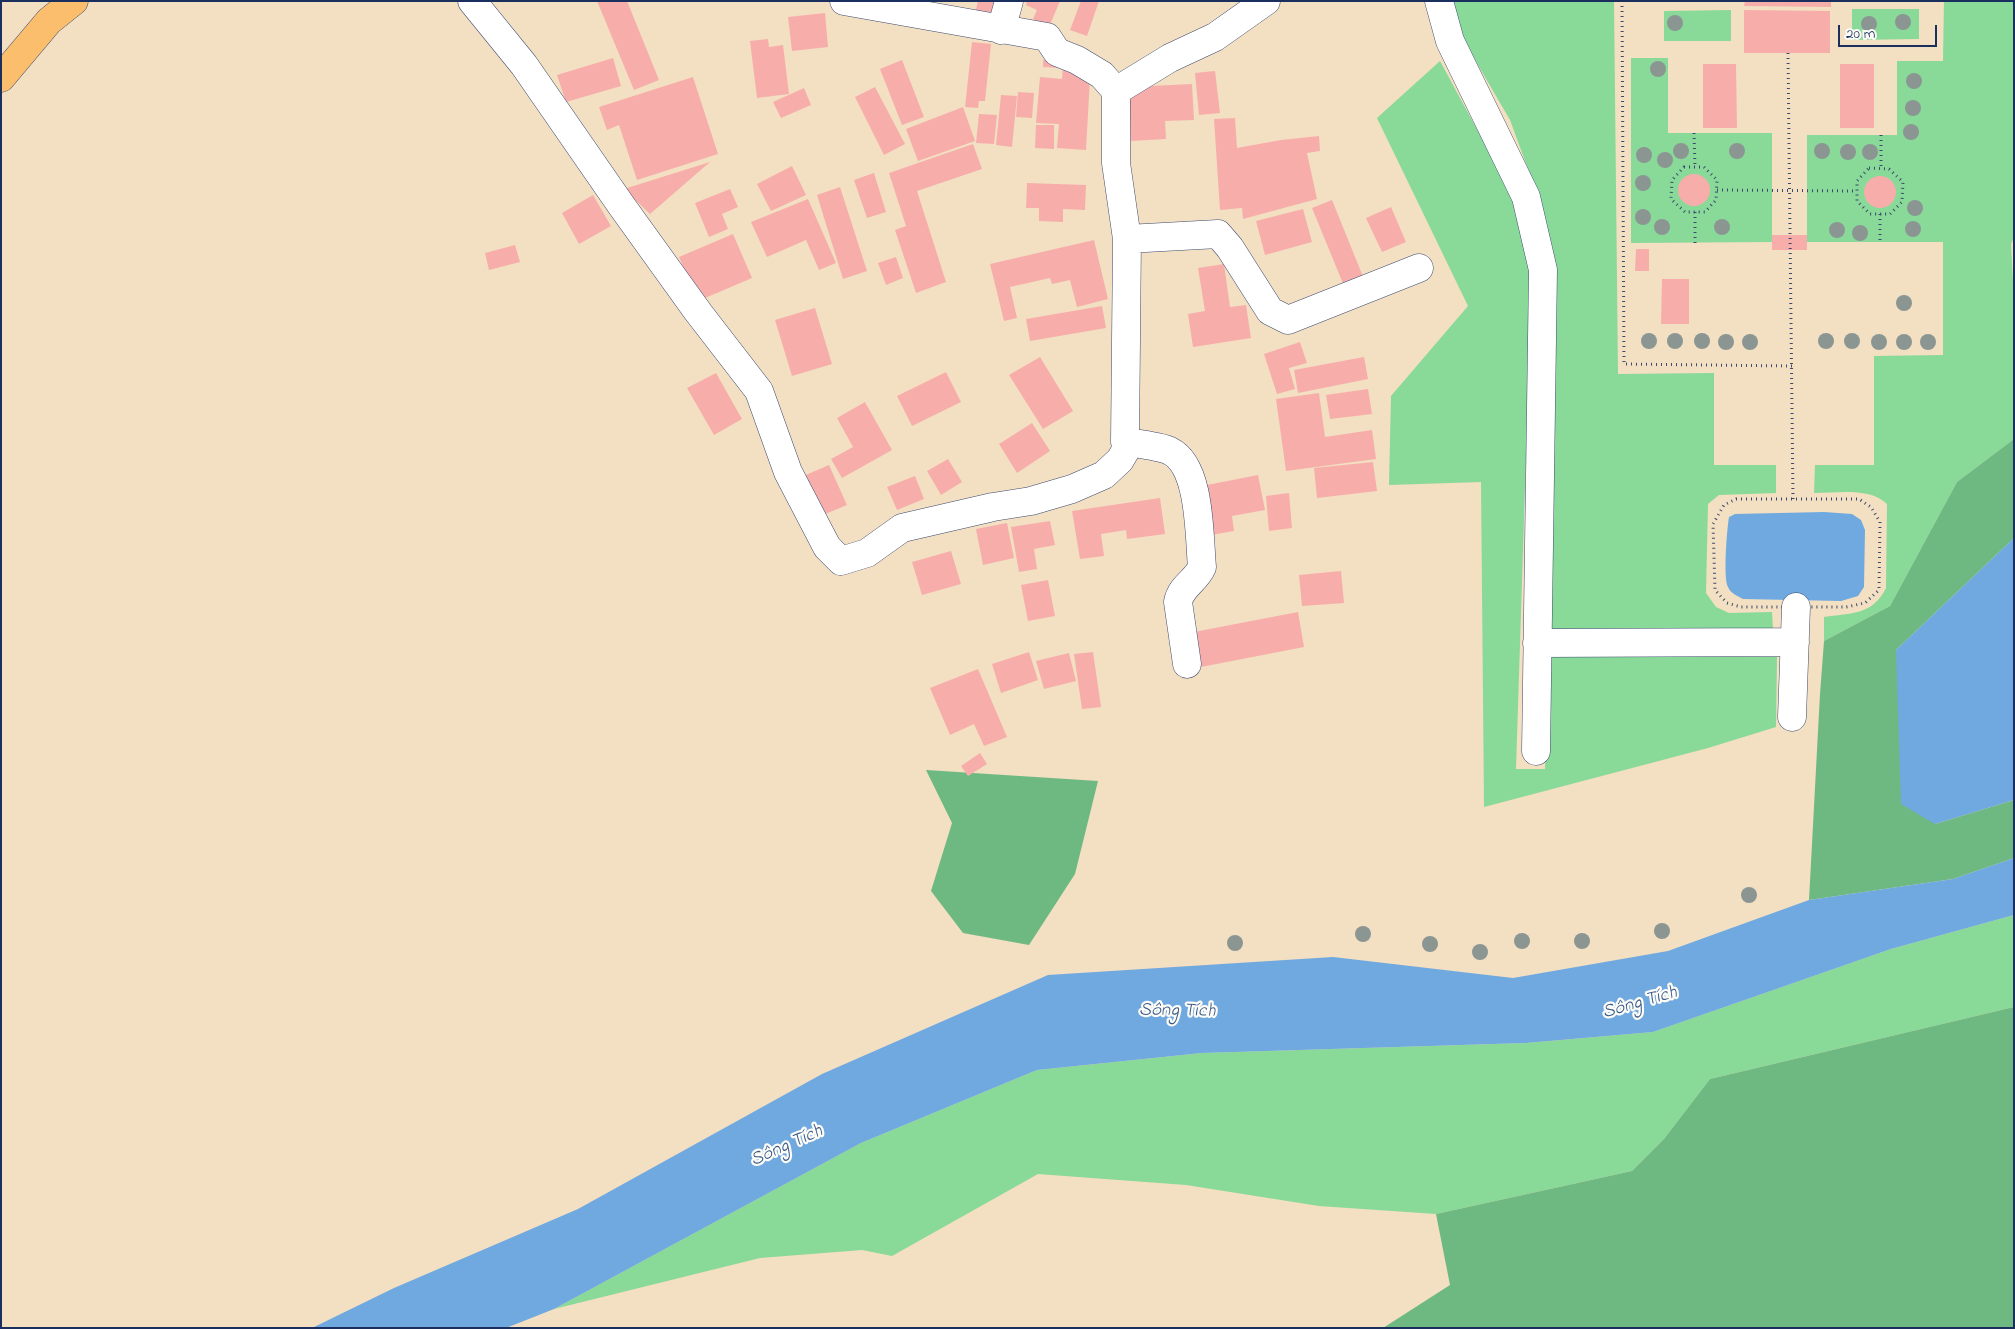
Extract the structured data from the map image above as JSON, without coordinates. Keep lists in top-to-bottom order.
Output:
{
  "water": ["Sông Tích"],
  "scale_bar": "20 m"
}
